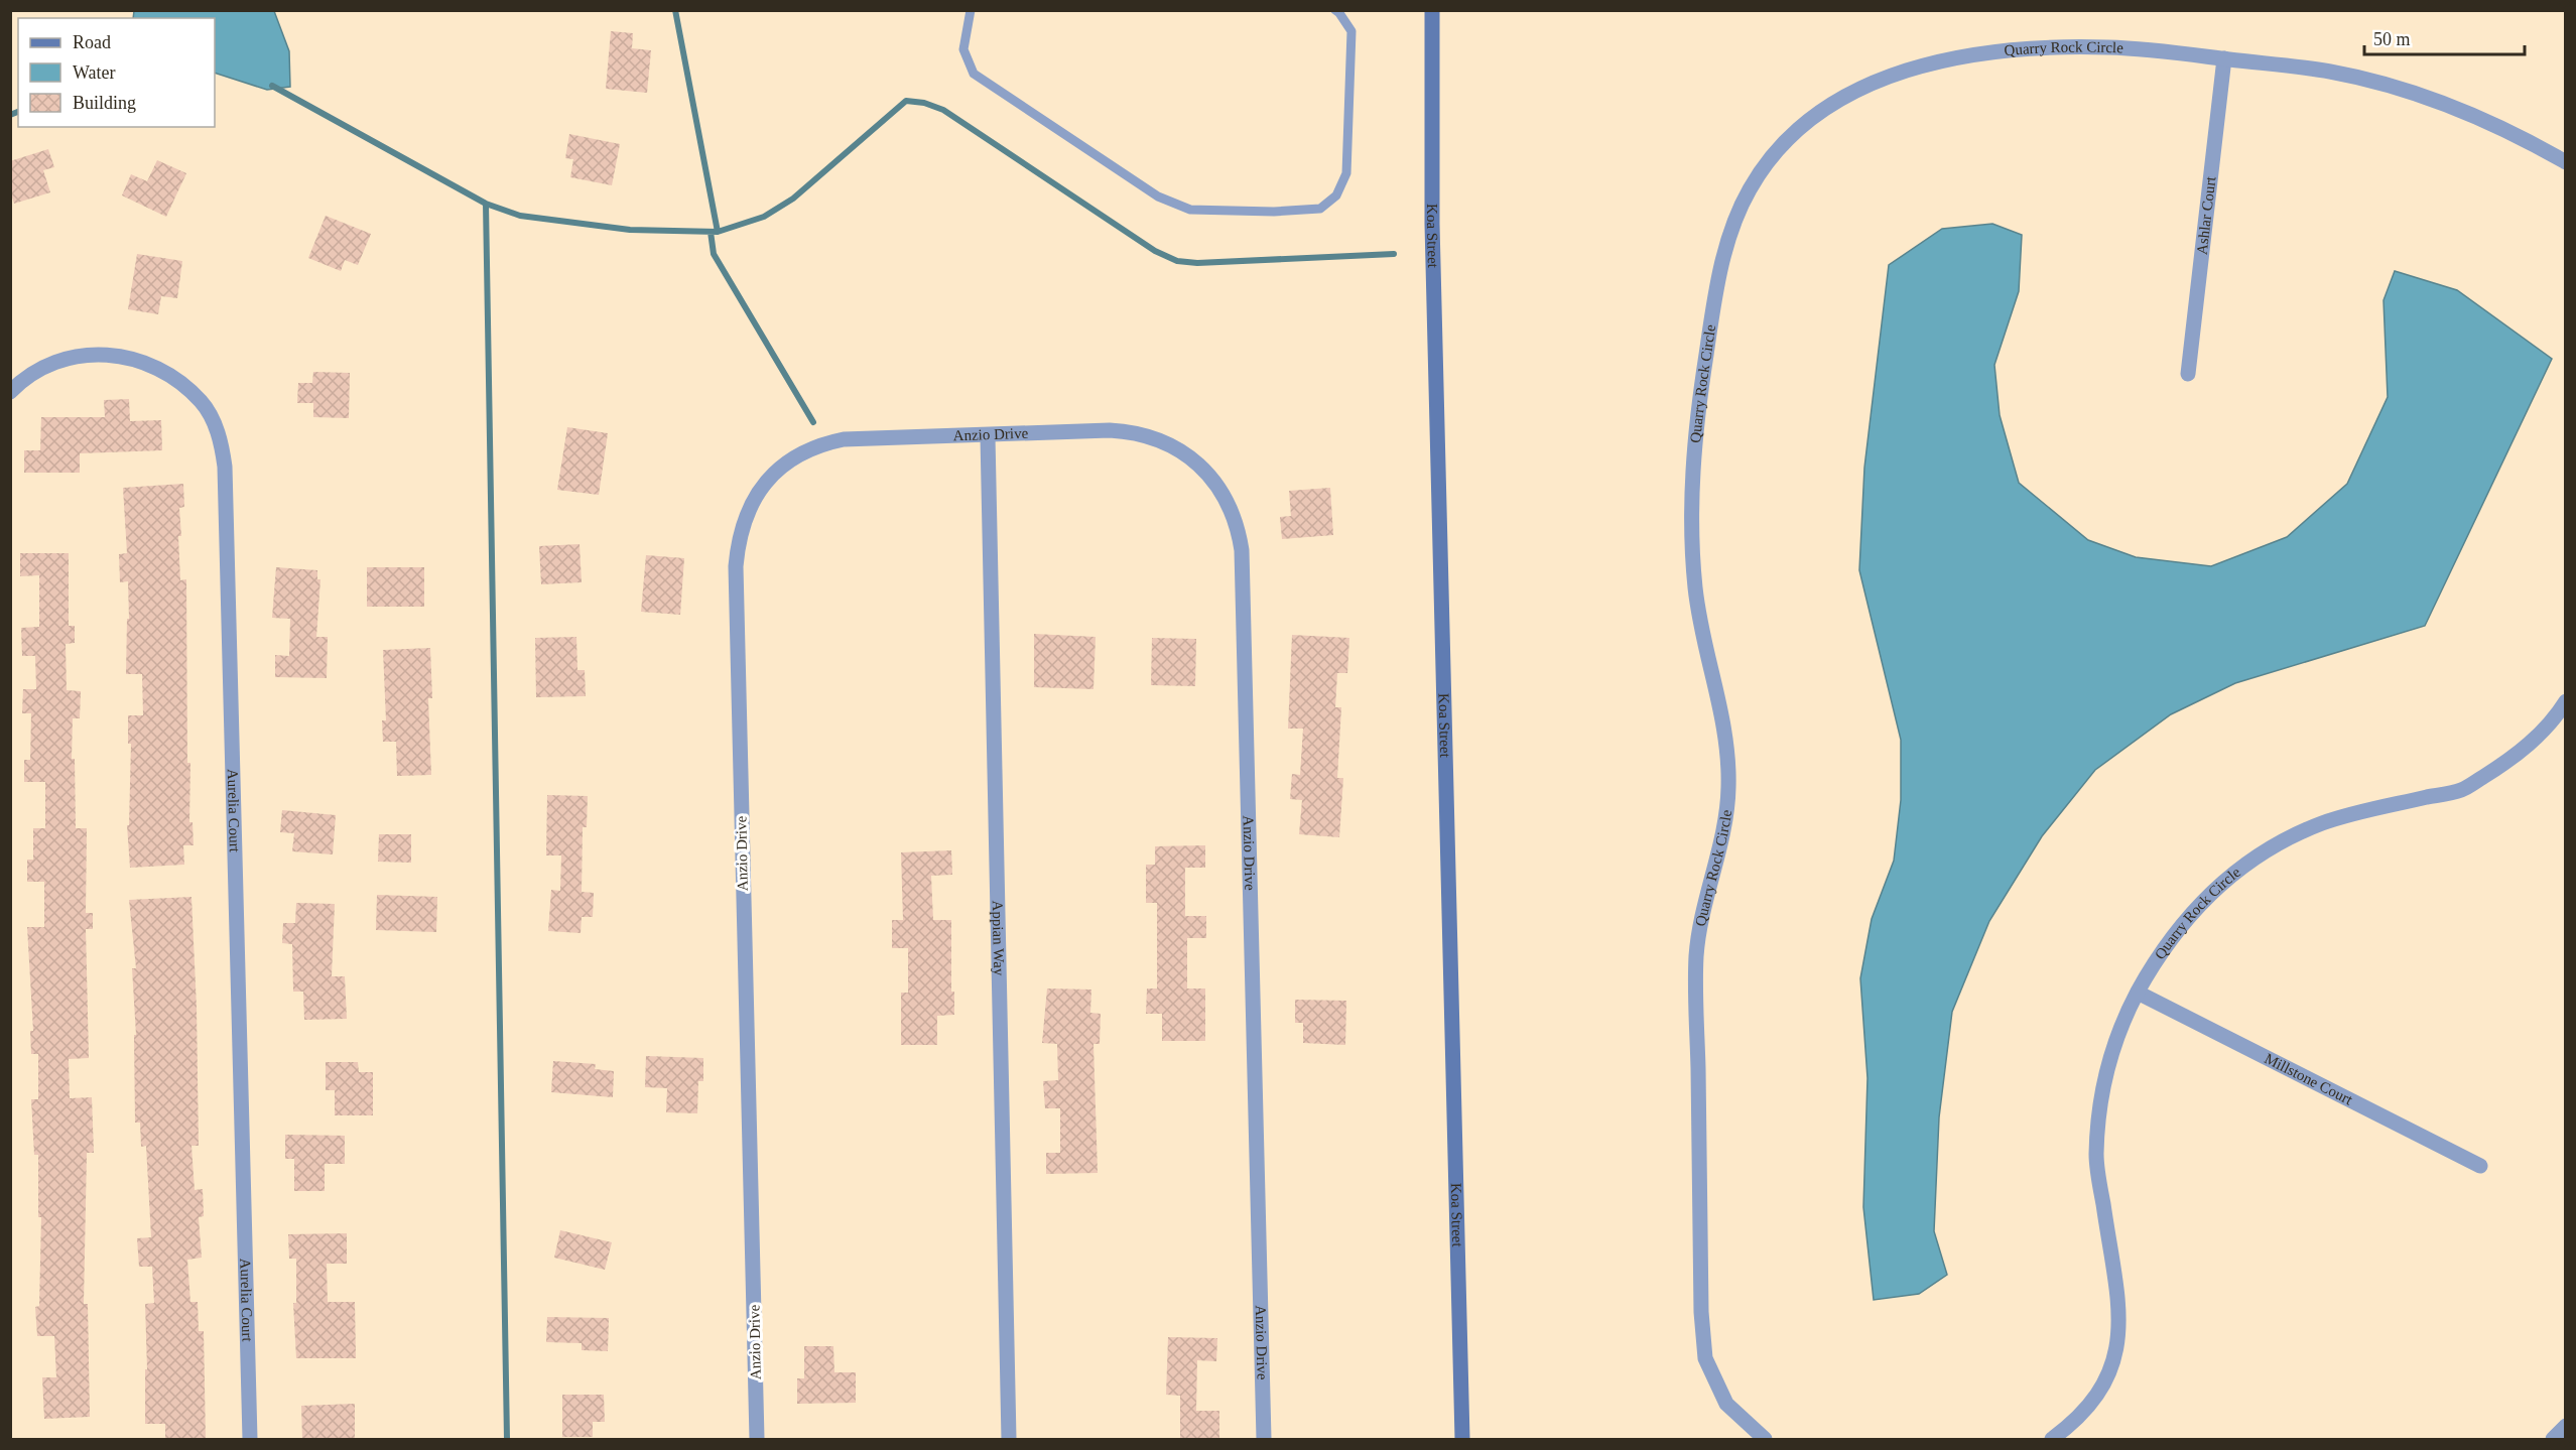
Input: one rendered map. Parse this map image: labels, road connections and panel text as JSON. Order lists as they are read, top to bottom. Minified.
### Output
{"streets":{"main road":["Koa Street"],"street":["Quarry Rock Circle","Ashlar Court","Anzio Drive","Aurelia Court","Appian Way","Millstone Court"]},"crossings":[["Quarry Rock Circle","Ashlar Court"],["Quarry Rock Circle","Millstone Court"],["Anzio Drive","Appian Way"]],"legend":["Road","Water","Building"],"scale_bar":"50 m"}
